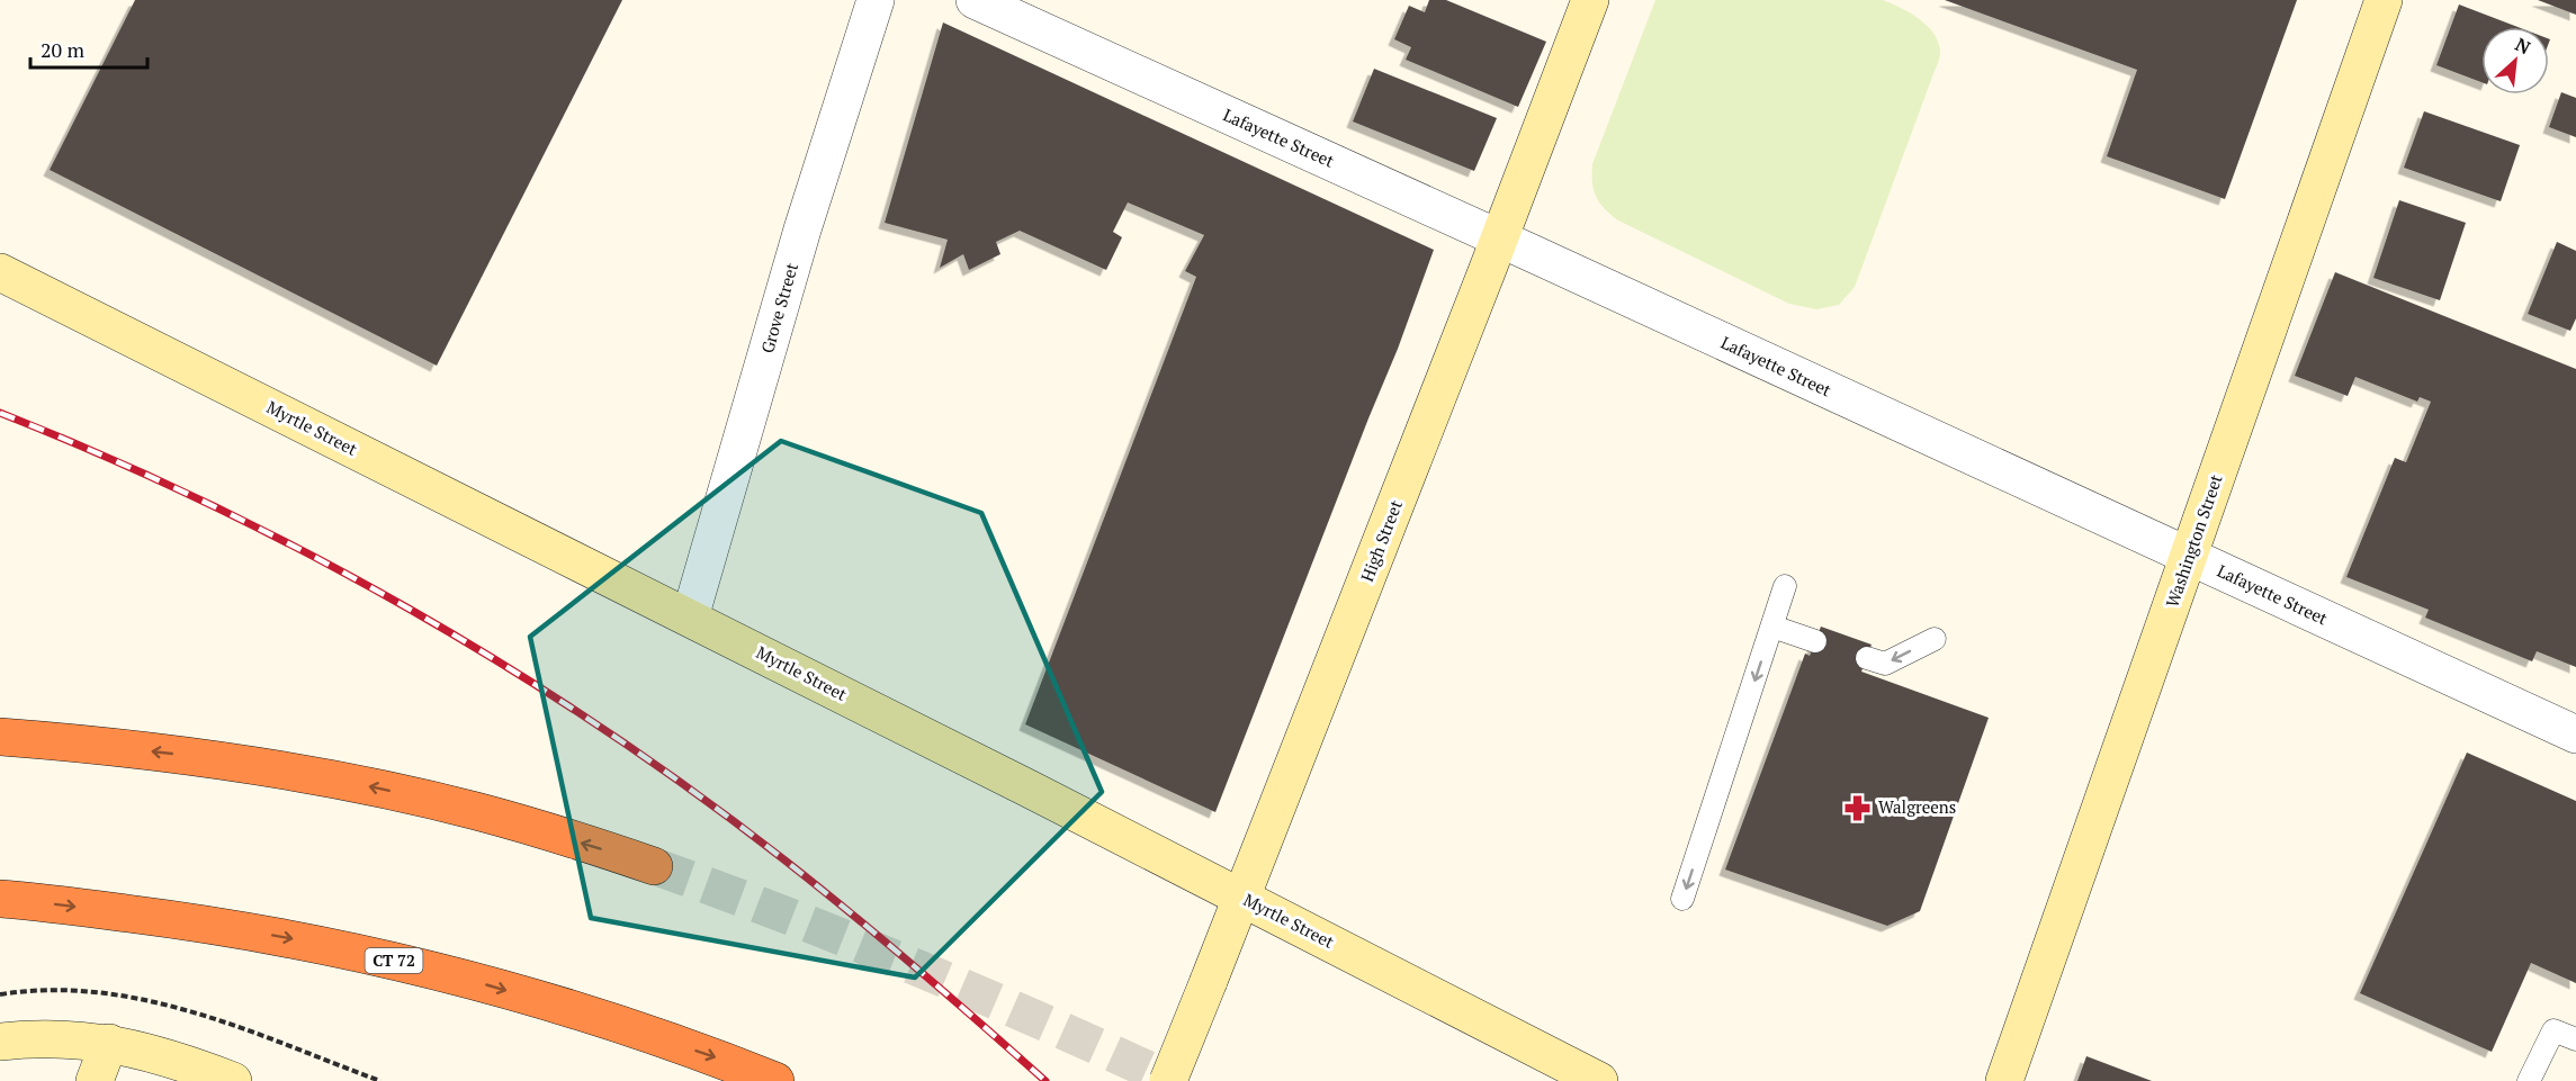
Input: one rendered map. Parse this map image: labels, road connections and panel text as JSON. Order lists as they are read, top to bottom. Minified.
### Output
{"streets":{"highway":["CT 72"],"street":["Lafayette Street","Grove Street","Myrtle Street","High Street","Washington Street"]},"crossings":[["Lafayette Street","High Street"],["Lafayette Street","Washington Street"],["Grove Street","Myrtle Street"],["Myrtle Street","High Street"]],"places":{"pharmacy":["Walgreens"]},"scale_bar":"20 m","north":"top right"}
